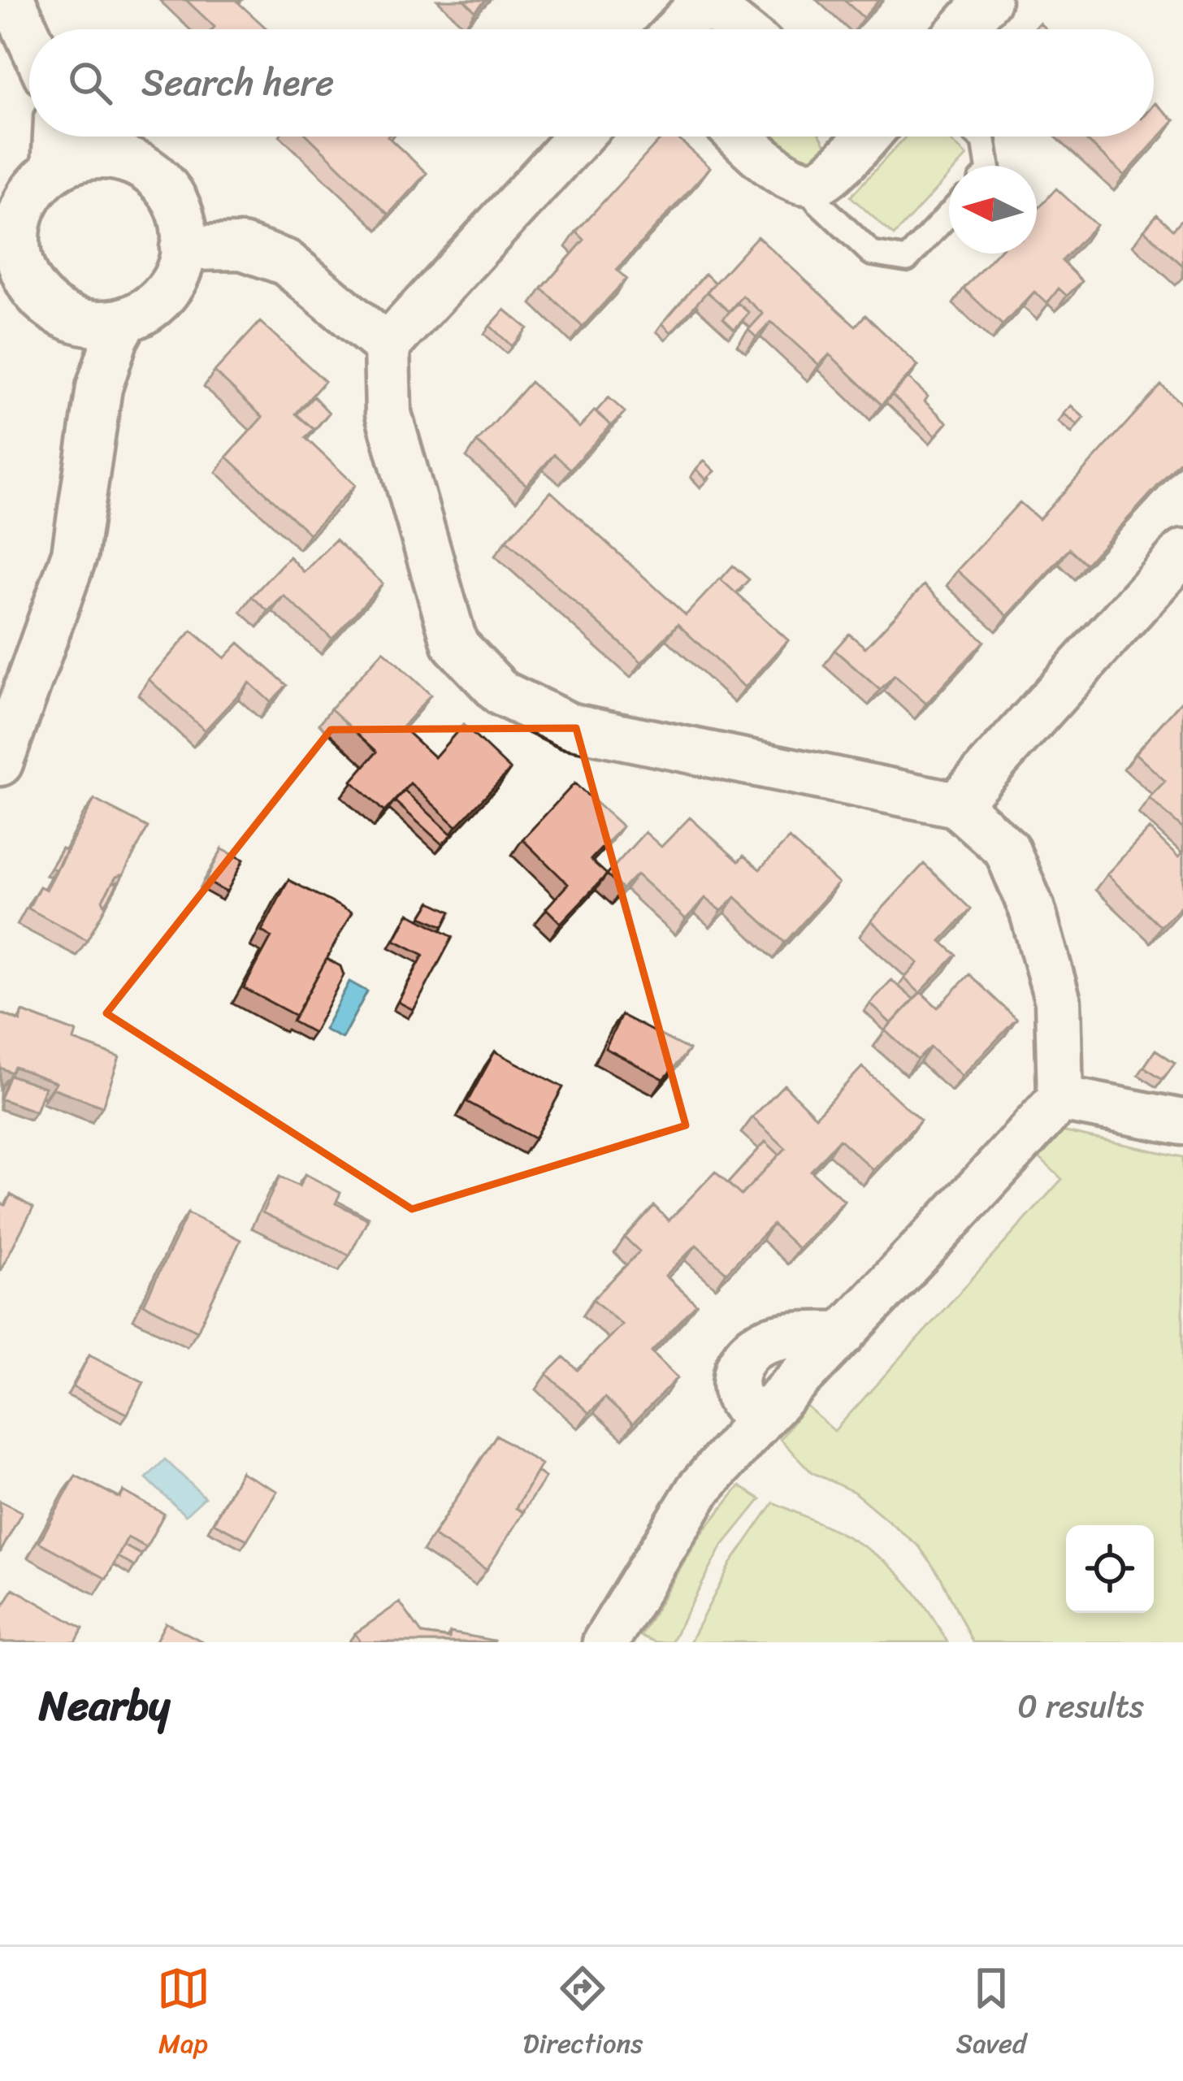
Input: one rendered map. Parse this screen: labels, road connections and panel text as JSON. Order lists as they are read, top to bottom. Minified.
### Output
{"north":"left","page":{"search":"Search here","heading":["Nearby","0 results"],"nav":["Map","Directions","Saved"]}}
